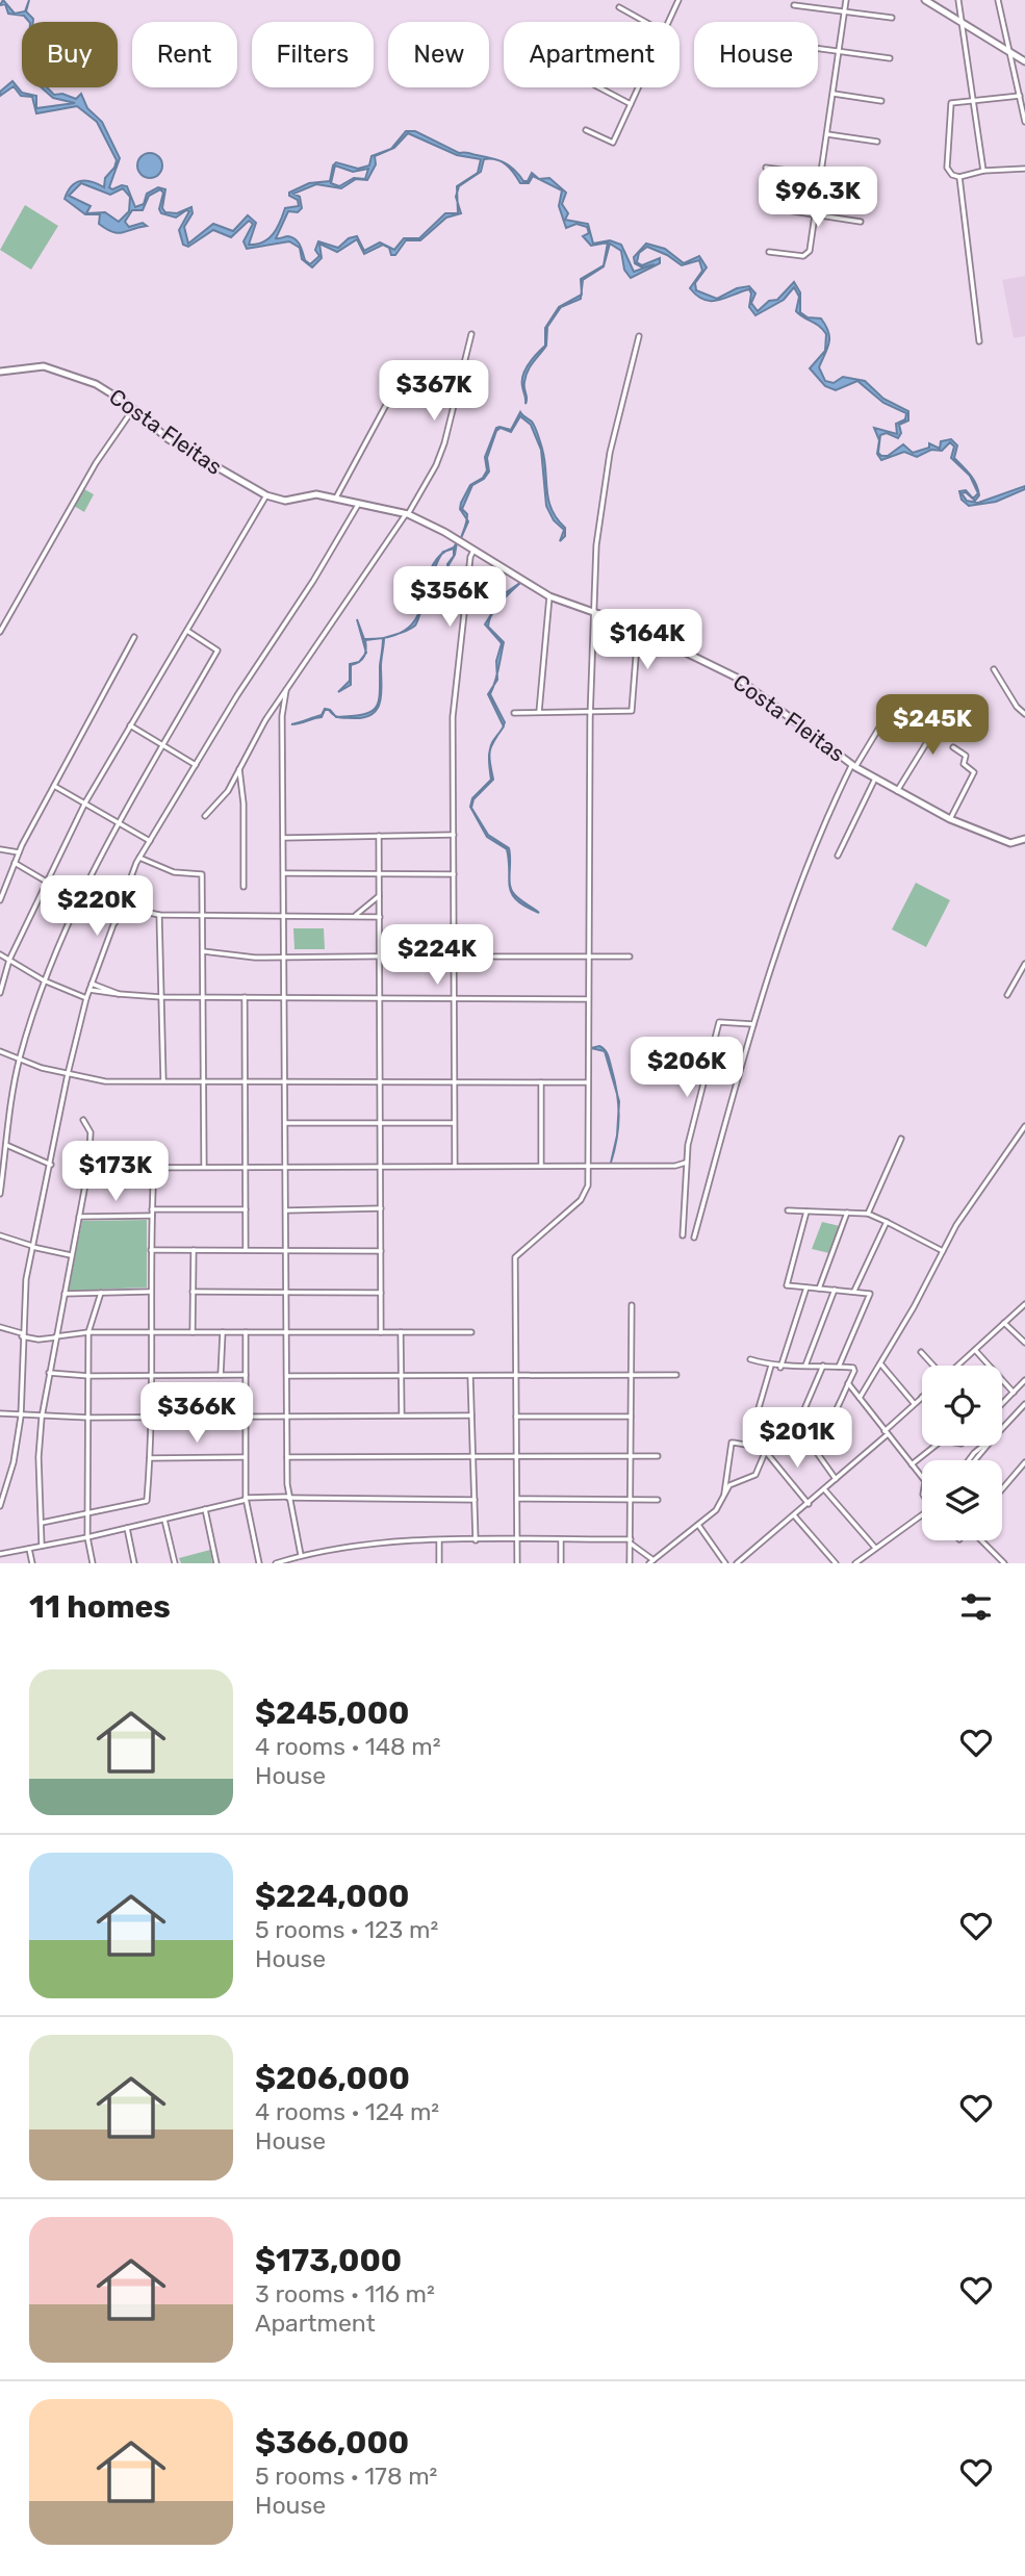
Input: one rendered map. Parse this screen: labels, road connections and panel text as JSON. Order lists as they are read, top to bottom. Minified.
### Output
{"streets":{"main road":["Costa Fleitas"]},"page":{"chip":["Buy","Rent","Filters","New","Apartment","House"],"price":["$96.3K","$367K","$356K","$164K","$245K","$220K","$224K","$206K","$173K","$366K","$201K"],"heading":"11 homes","list":[{"name":"$245,000","note":"4 rooms · 148 m² · House"},{"name":"$224,000","note":"5 rooms · 123 m² · House"},{"name":"$206,000","note":"4 rooms · 124 m² · House"},{"name":"$173,000","note":"3 rooms · 116 m² · Apartment"},{"name":"$366,000","note":"5 rooms · 178 m² · House"}]}}
